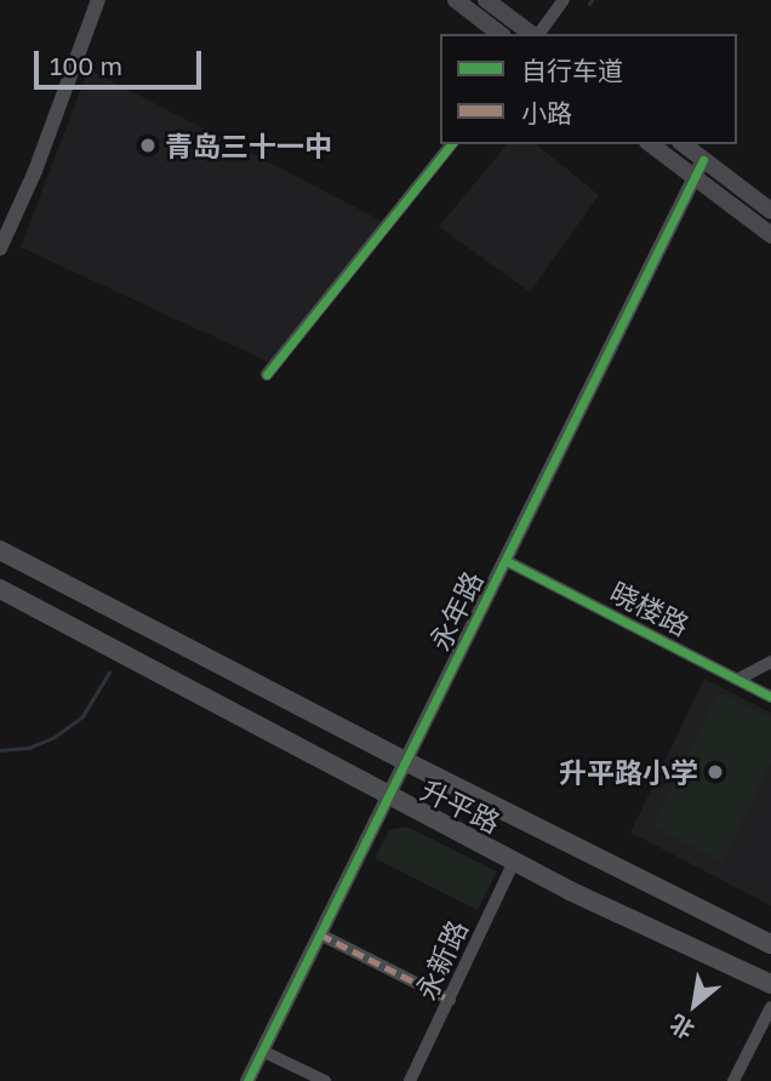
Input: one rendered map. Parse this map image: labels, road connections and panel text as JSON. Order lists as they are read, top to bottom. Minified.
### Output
{"streets":{"main road":["升平路"],"street":["晓楼路","永年路","永新路"]},"crossings":[["晓楼路","永年路"],["永年路","升平路"],["升平路","永新路"]],"places":["青岛三十一中","升平路小学"],"legend":["自行车道","小路"],"scale_bar":"100 m","north":"bottom left"}
